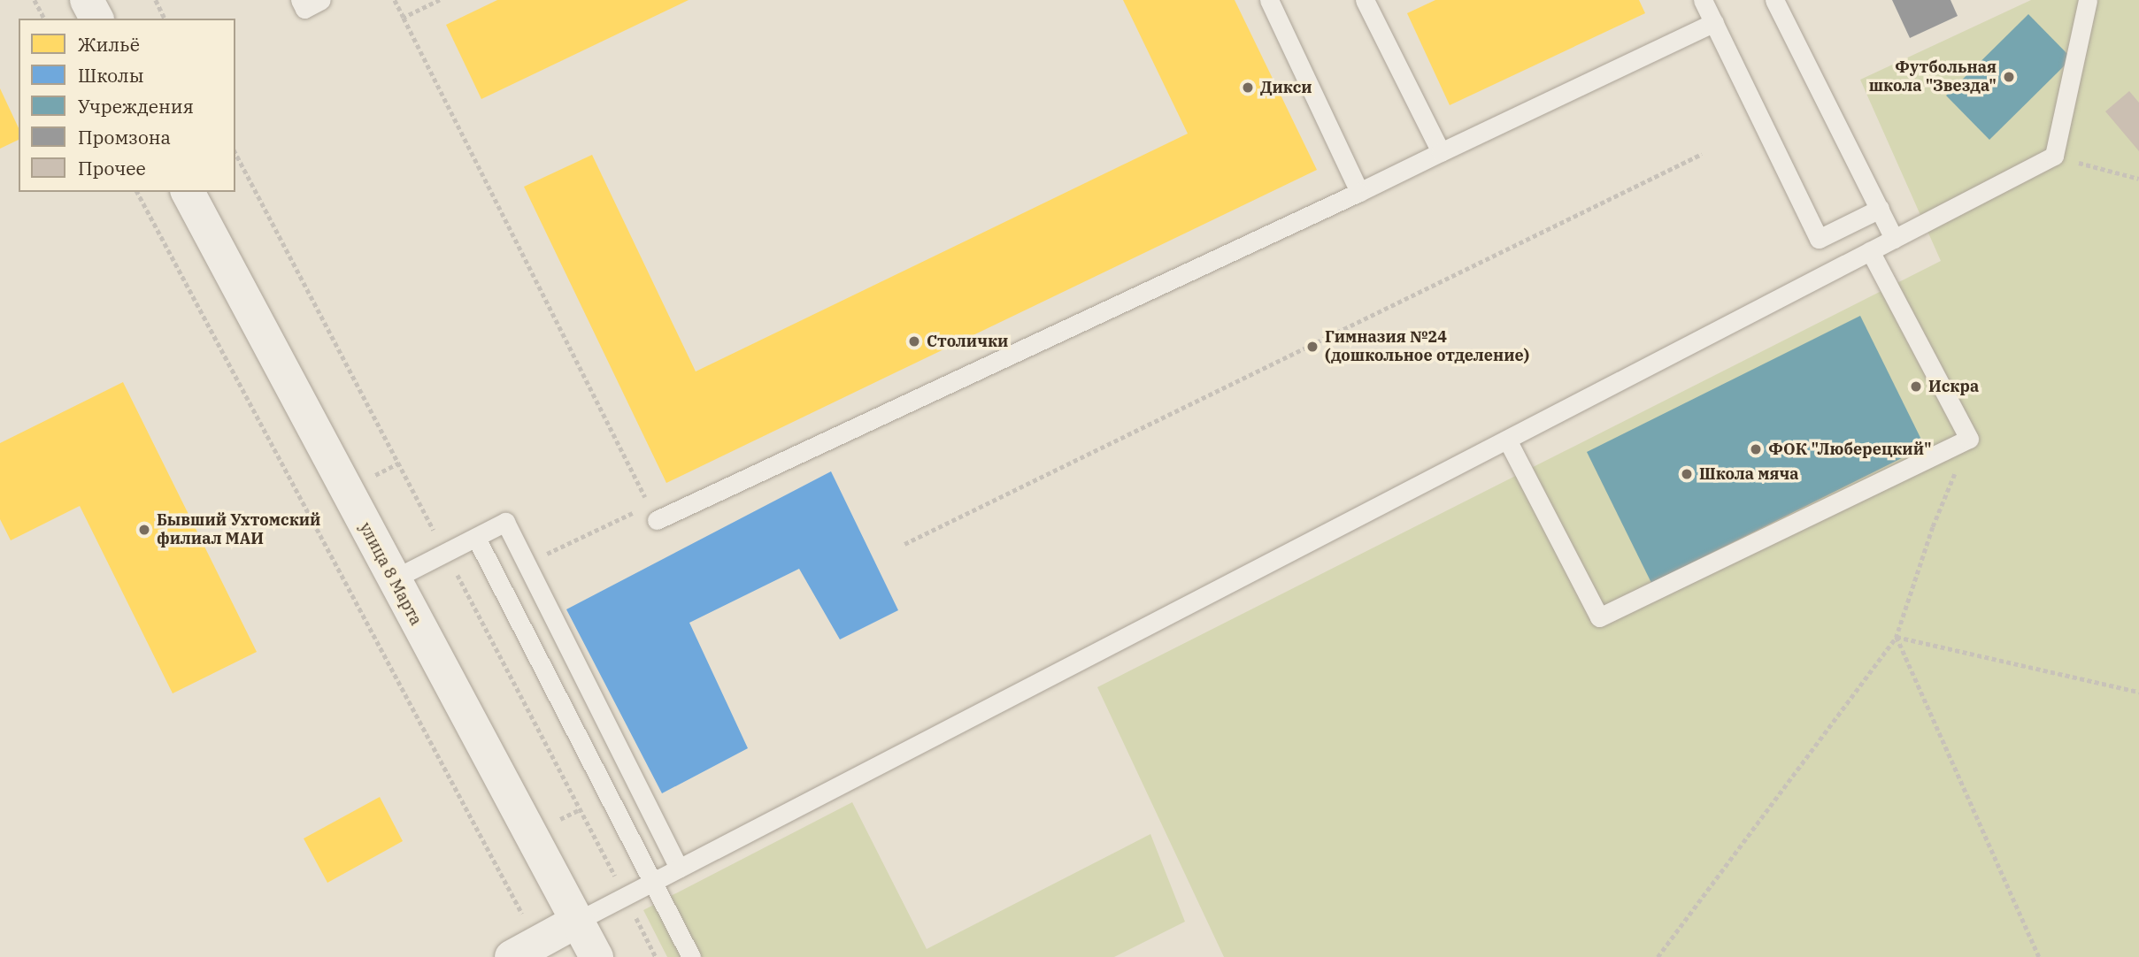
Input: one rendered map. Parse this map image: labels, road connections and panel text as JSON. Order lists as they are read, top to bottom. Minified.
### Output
{"streets":{"street":["улица 8 Марта"]},"places":["Футбольная школа \"Звезда\"","Дикси","Столички","Гимназия №24 (дошкольное отделение)","Искра","ФОК \"Люберецкий\"","Школа мяча","Бывший Ухтомский филиал МАИ"],"legend":["Жильё","Школы","Учреждения","Промзона","Прочее"]}
